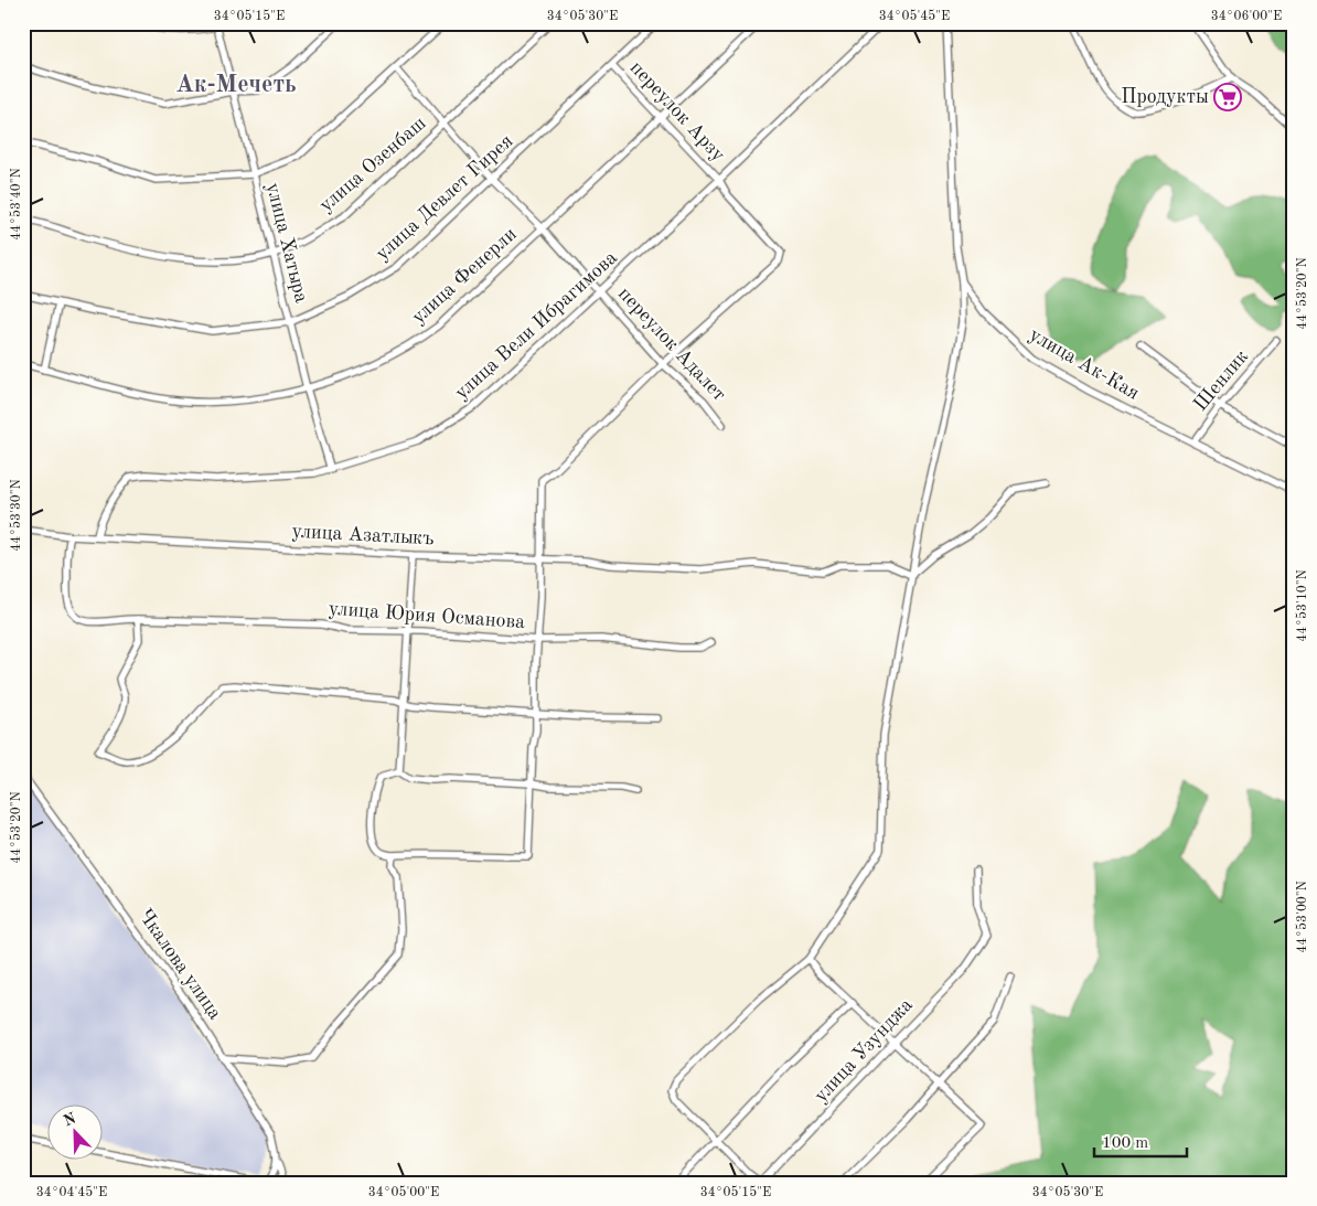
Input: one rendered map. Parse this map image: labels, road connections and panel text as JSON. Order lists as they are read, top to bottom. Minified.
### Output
{"streets":{"street":["переулок Арзу","улица Озенбаш","улица Девлет Гирея","улица Хатыра","улица Фенерли","улица Вели Ибрагимова","переулок Адалет","улица Ак-Кая","Шенлик","улица Азатлыкъ","улица Юрия Османова","Чкалова улица","улица Узунджа"]},"crossings":[["переулок Арзу","улица Девлет Гирея"],["переулок Арзу","улица Фенерли"],["переулок Арзу","улица Вели Ибрагимова"],["переулок Арзу","переулок Адалет"],["улица Озенбаш","улица Хатыра"],["улица Озенбаш","переулок Адалет"],["улица Девлет Гирея","улица Хатыра"],["улица Девлет Гирея","переулок Адалет"],["улица Хатыра","улица Фенерли"],["улица Хатыра","улица Вели Ибрагимова"],["улица Фенерли","переулок Адалет"],["улица Вели Ибрагимова","переулок Адалет"],["улица Вели Ибрагимова","улица Азатлыкъ"],["улица Ак-Кая","Шенлик"],["улица Азатлыкъ","улица Юрия Османова"]],"districts":["Ак-Мечеть"],"places":{"supermarket":["Продукты"]},"scale_bar":"100 m","north":"top left","coordinates":["34°05'15\"E","34°05'30\"E","34°05'45\"E","34°06'00\"E","44°53'40\"N","44°53'20\"N","44°53'30\"N","44°53'10\"N","44°53'00\"N","34°04'45\"E","34°05'00\"E"]}
